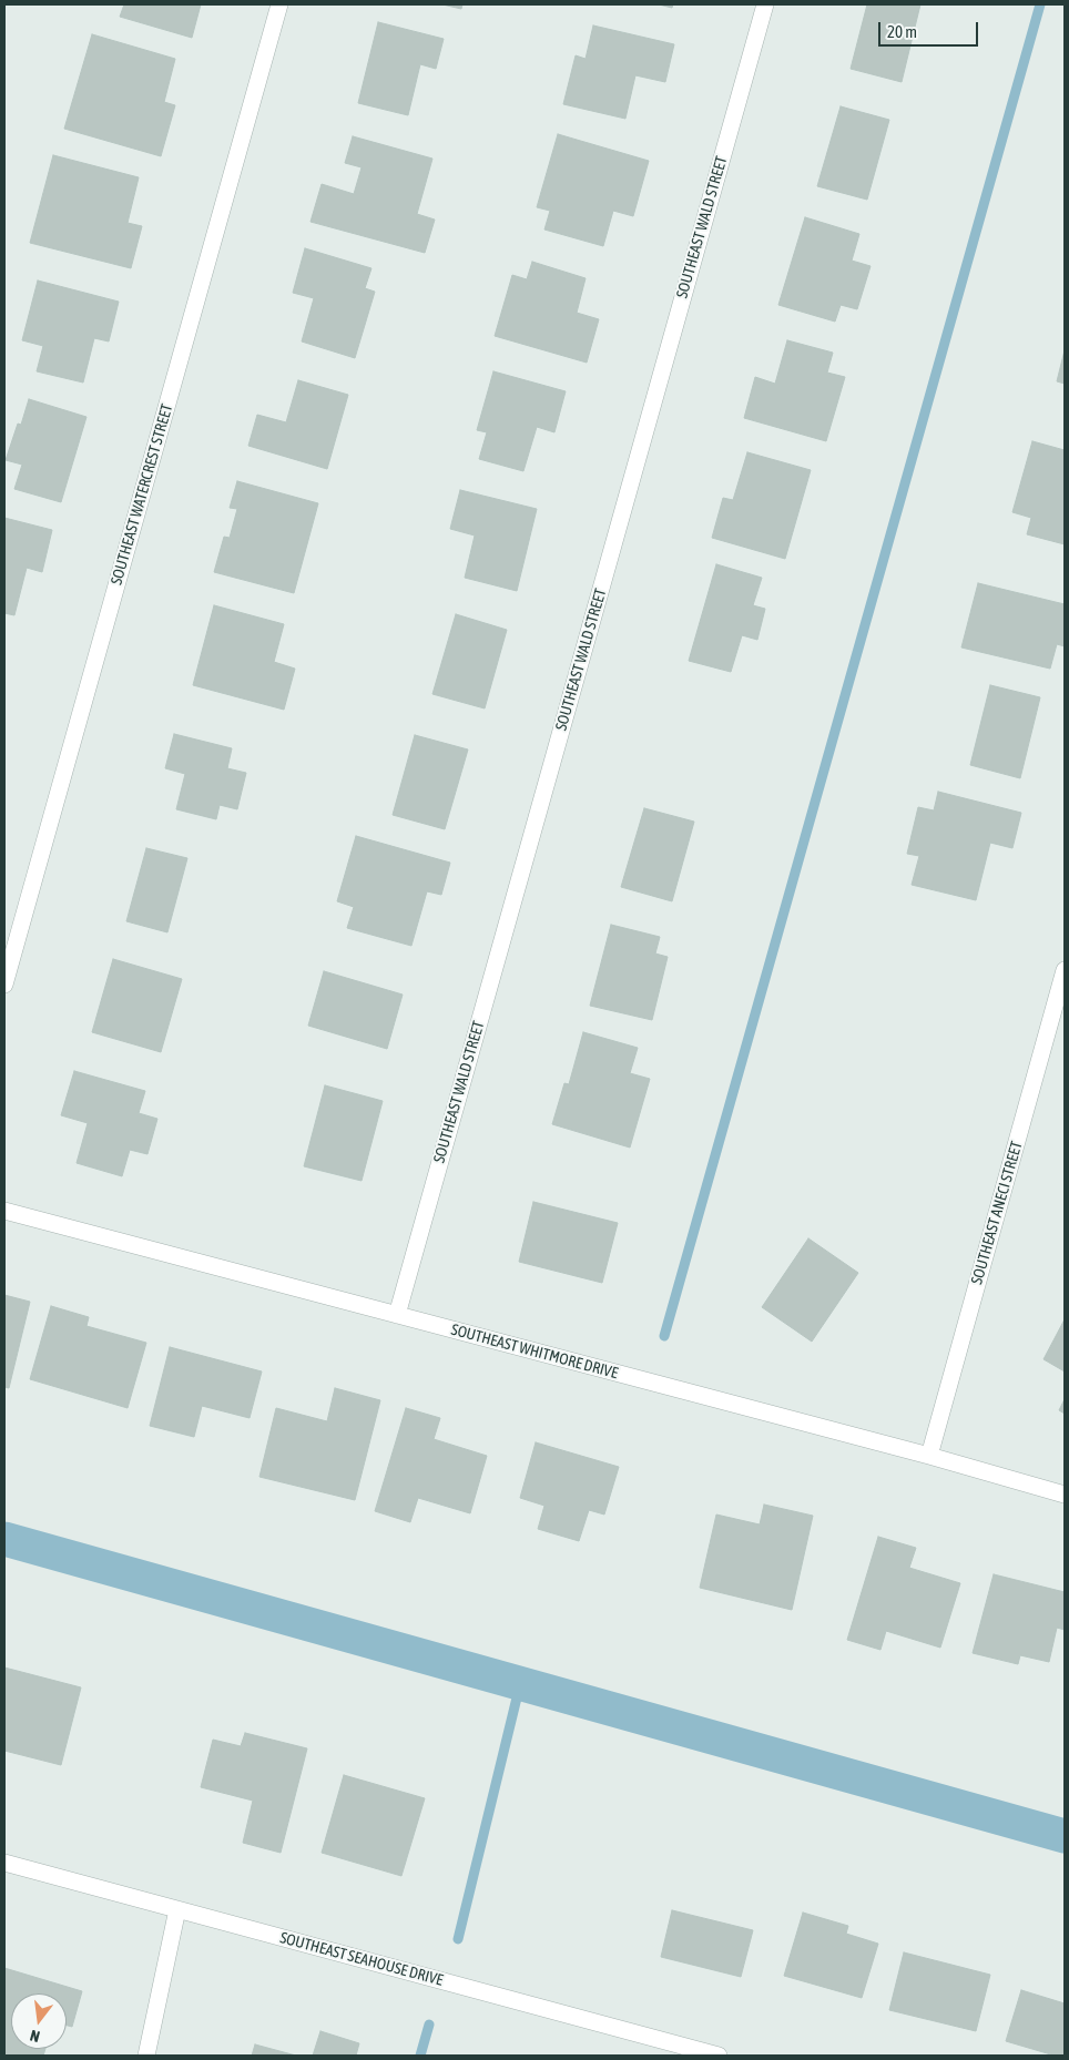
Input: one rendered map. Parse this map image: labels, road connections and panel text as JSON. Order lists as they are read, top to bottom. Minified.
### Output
{"streets":{"street":["SOUTHEAST WALD STREET","SOUTHEAST WATERCREST STREET","SOUTHEAST ANECI STREET","SOUTHEAST WHITMORE DRIVE","SOUTHEAST SEAHOUSE DRIVE"]},"crossings":[["SOUTHEAST WALD STREET","SOUTHEAST WHITMORE DRIVE"],["SOUTHEAST ANECI STREET","SOUTHEAST WHITMORE DRIVE"]],"scale_bar":"20 m","north":"bottom"}
